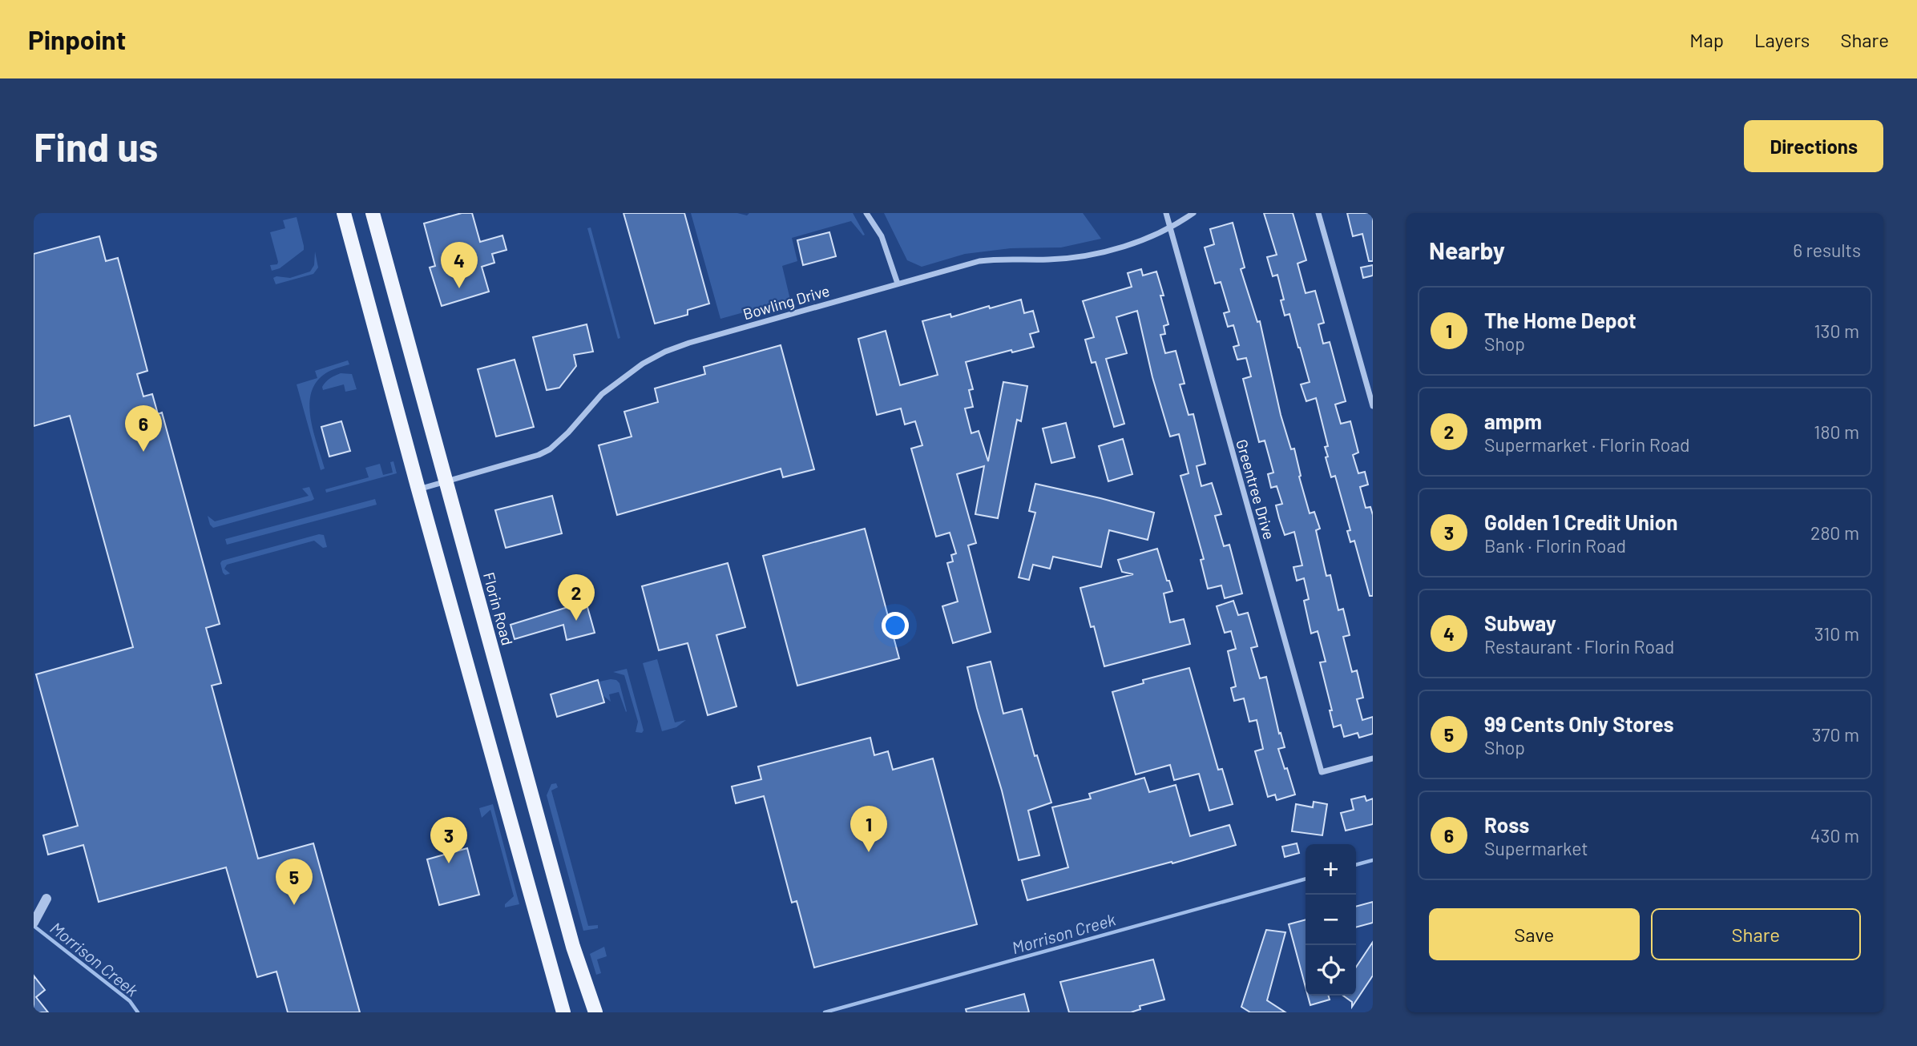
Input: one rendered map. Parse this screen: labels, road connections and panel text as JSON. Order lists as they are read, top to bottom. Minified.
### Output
{"streets":{"main road":["Florin Road"],"street":["Bowling Drive","Greentree Drive"]},"crossings":[["Bowling Drive","Greentree Drive"],["Bowling Drive","Florin Road"]],"water":["Morrison Creek"],"page":{"header":"Pinpoint","nav":["Map","Layers","Share"],"buttons":["Directions",["Save","Share"]],"title":"Find us","heading":["Nearby","6 results"],"pins":["4","6","2","1","3","5"],"list":[{"mark":"1","name":"The Home Depot","note":"Shop","value":"130 m"},{"mark":"2","name":"ampm","note":"Supermarket · Florin Road","value":"180 m"},{"mark":"3","name":"Golden 1 Credit Union","note":"Bank · Florin Road","value":"280 m"},{"mark":"4","name":"Subway","note":"Restaurant · Florin Road","value":"310 m"},{"mark":"5","name":"99 Cents Only Stores","note":"Shop","value":"370 m"},{"mark":"6","name":"Ross","note":"Supermarket","value":"430 m"}],"map_buttons":["+","−"]}}
